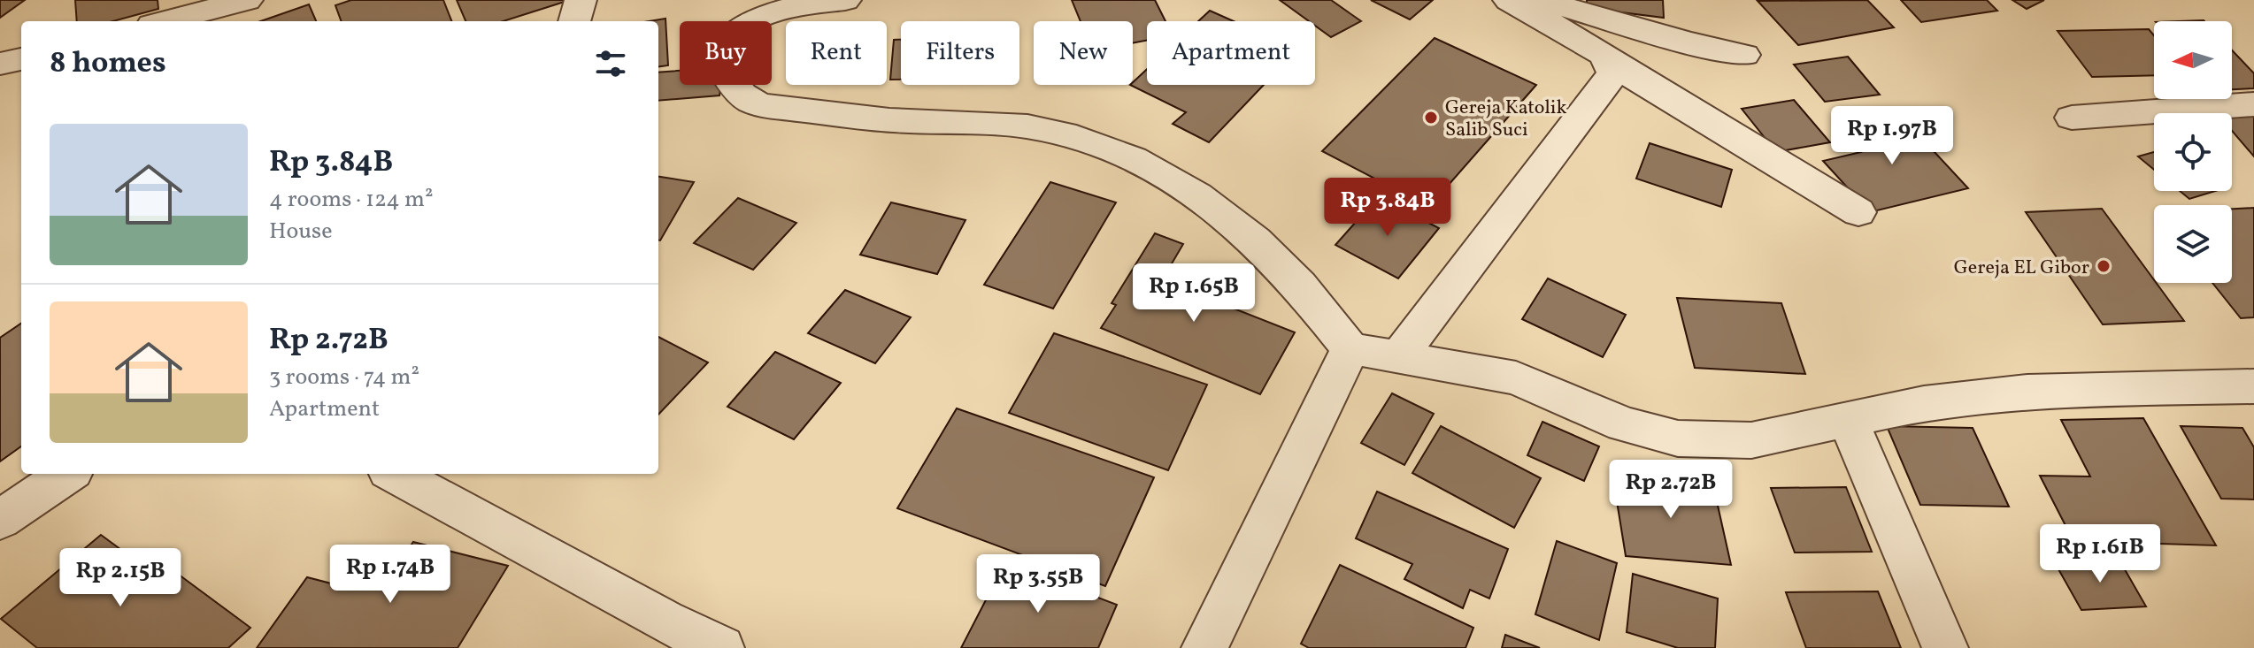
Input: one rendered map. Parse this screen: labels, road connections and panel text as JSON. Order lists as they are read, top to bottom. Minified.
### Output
{"places":["Gereja Katolik Salib Suci","Gereja EL Gibor"],"north":"left","page":{"chip":["Buy","Rent","Filters","New","Apartment"],"heading":"8 homes","price":["Rp 1.97B","Rp 3.84B","Rp 1.65B","Rp 2.72B","Rp 1.61B","Rp 1.74B","Rp 2.15B","Rp 3.55B"],"list":[{"name":"Rp 3.84B","note":"4 rooms · 124 m² · House"},{"name":"Rp 2.72B","note":"3 rooms · 74 m² · Apartment"}]}}
